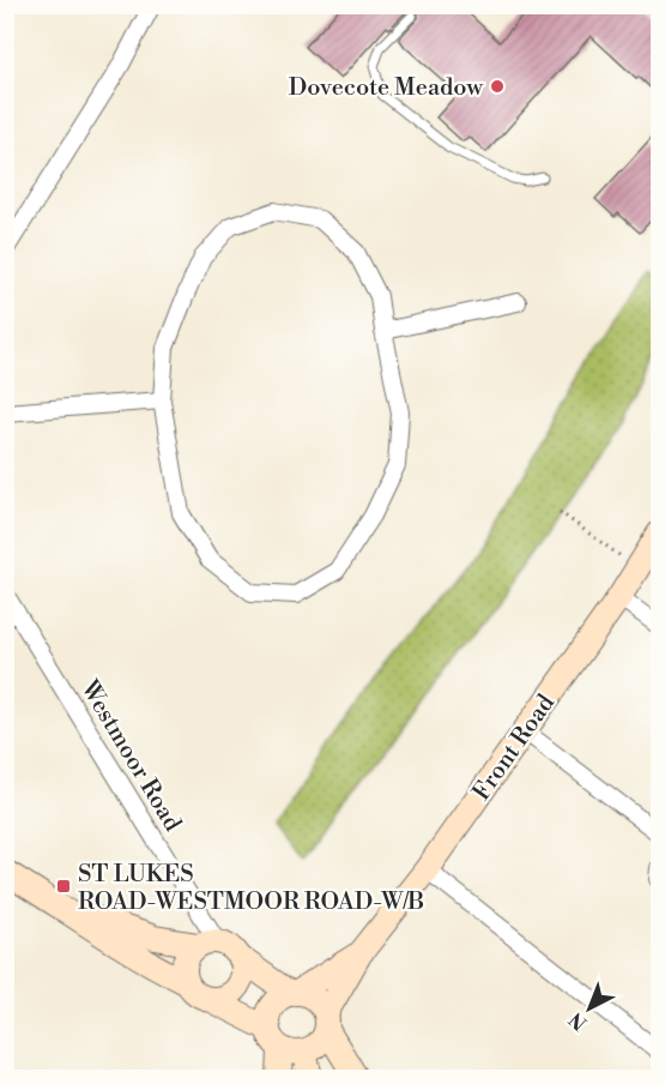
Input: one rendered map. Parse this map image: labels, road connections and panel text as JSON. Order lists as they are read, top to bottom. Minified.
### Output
{"streets":{"main road":["Front Road"],"street":["Westmoor Road"]},"places":{"other":["Dovecote Meadow"],"transit":["ST LUKES ROAD-WESTMOOR ROAD-W/B"]},"north":"bottom left"}
